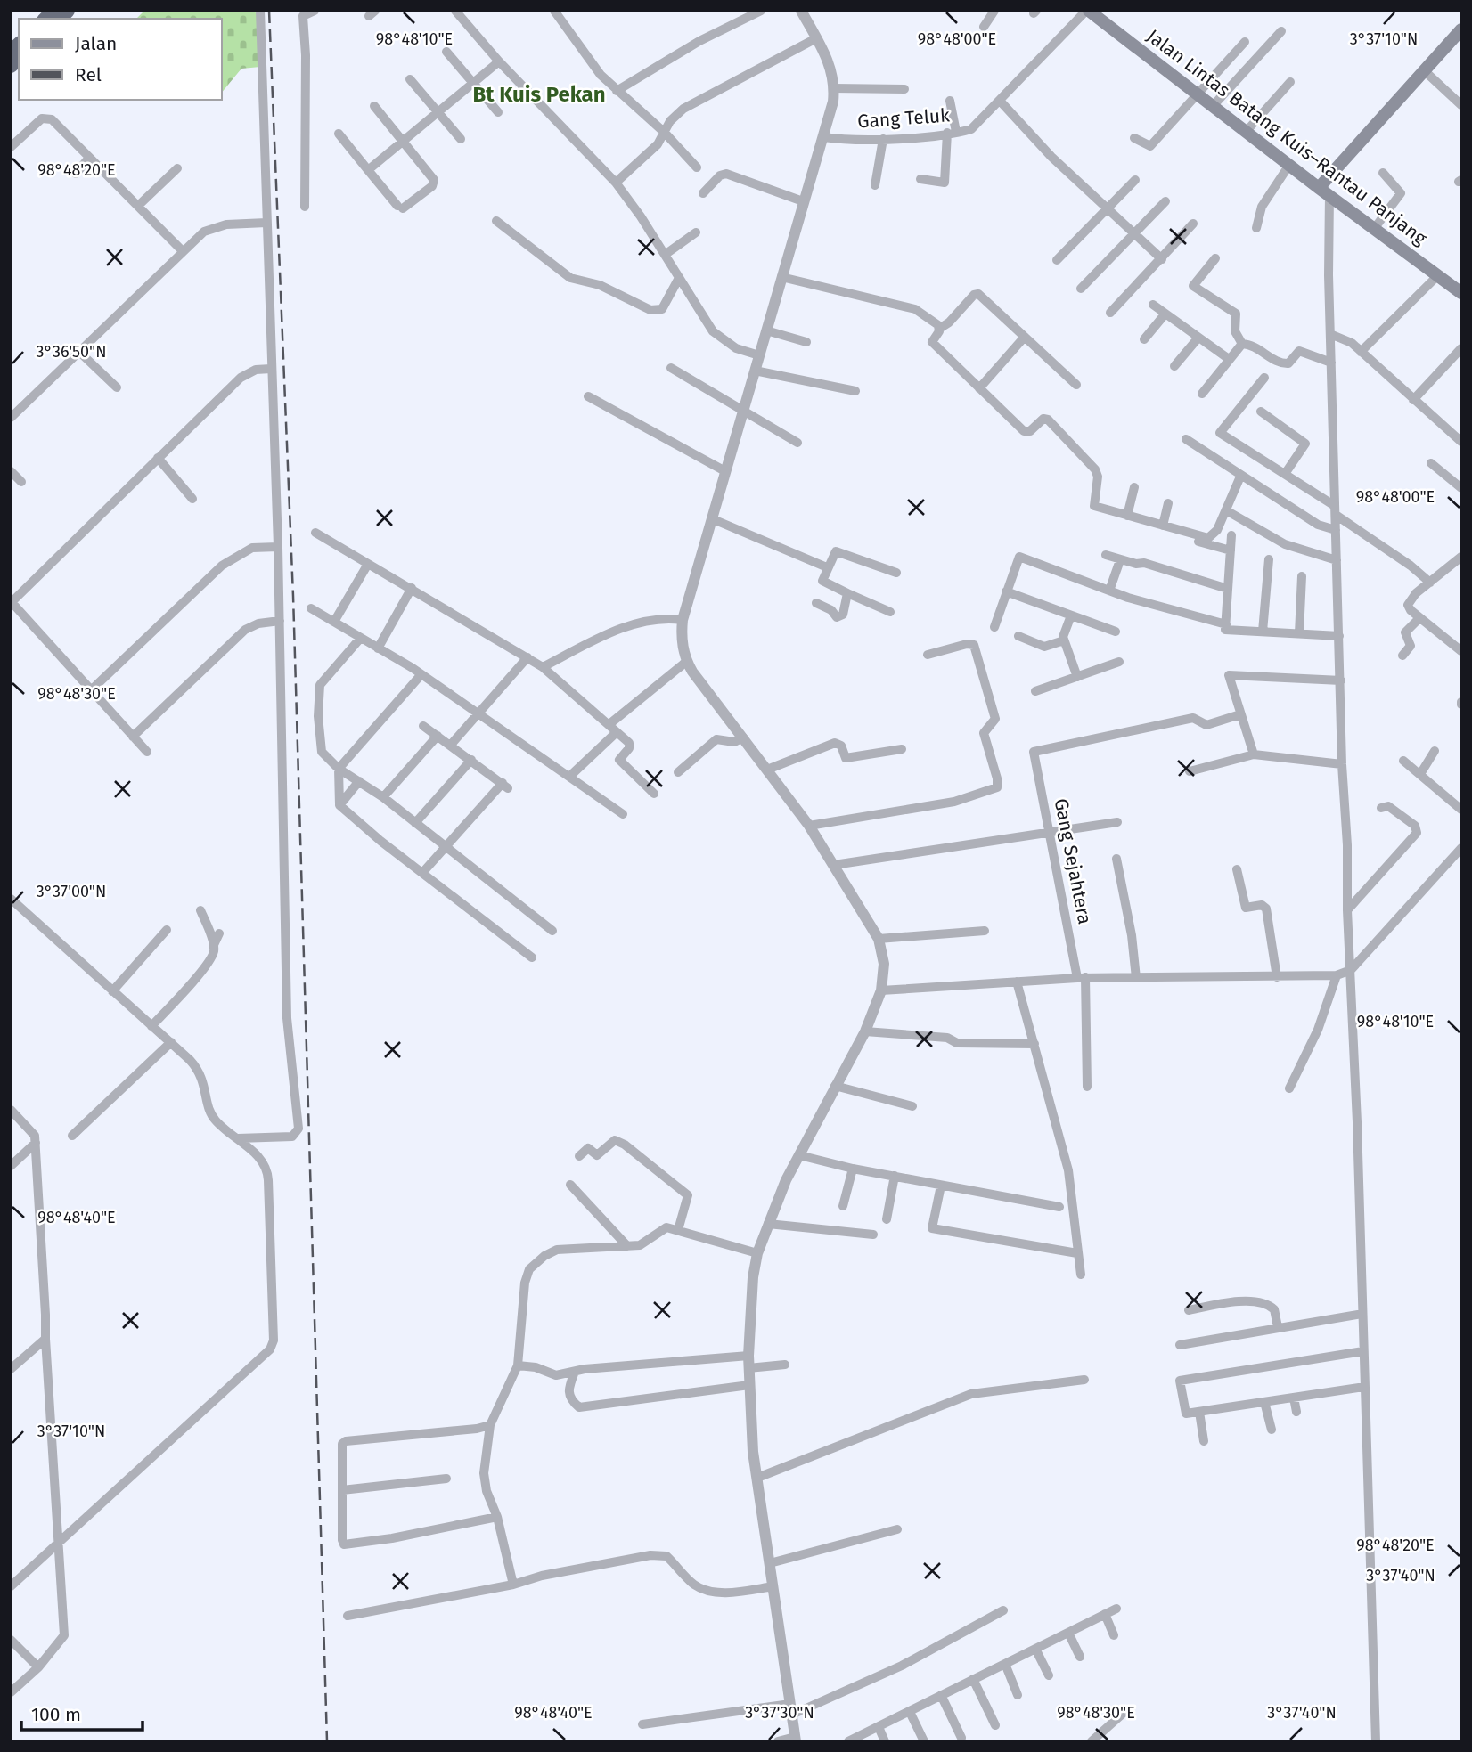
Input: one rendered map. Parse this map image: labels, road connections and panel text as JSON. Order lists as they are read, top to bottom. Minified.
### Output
{"streets":{"main road":["Jalan Lintas Batang Kuis–Rantau Panjang"],"street":["Gang Teluk","Gang Sejahtera"]},"crossings":[["Gang Teluk","Jalan Lintas Batang Kuis–Rantau Panjang"]],"districts":["Bt Kuis Pekan"],"legend":["Jalan","Rel"],"scale_bar":"100 m","coordinates":["98°48'10\"E","98°48'00\"E","3°37'10\"N","98°48'20\"E","3°36'50\"N","98°48'30\"E","3°37'00\"N","98°48'40\"E","3°37'40\"N","3°37'30\"N"]}
